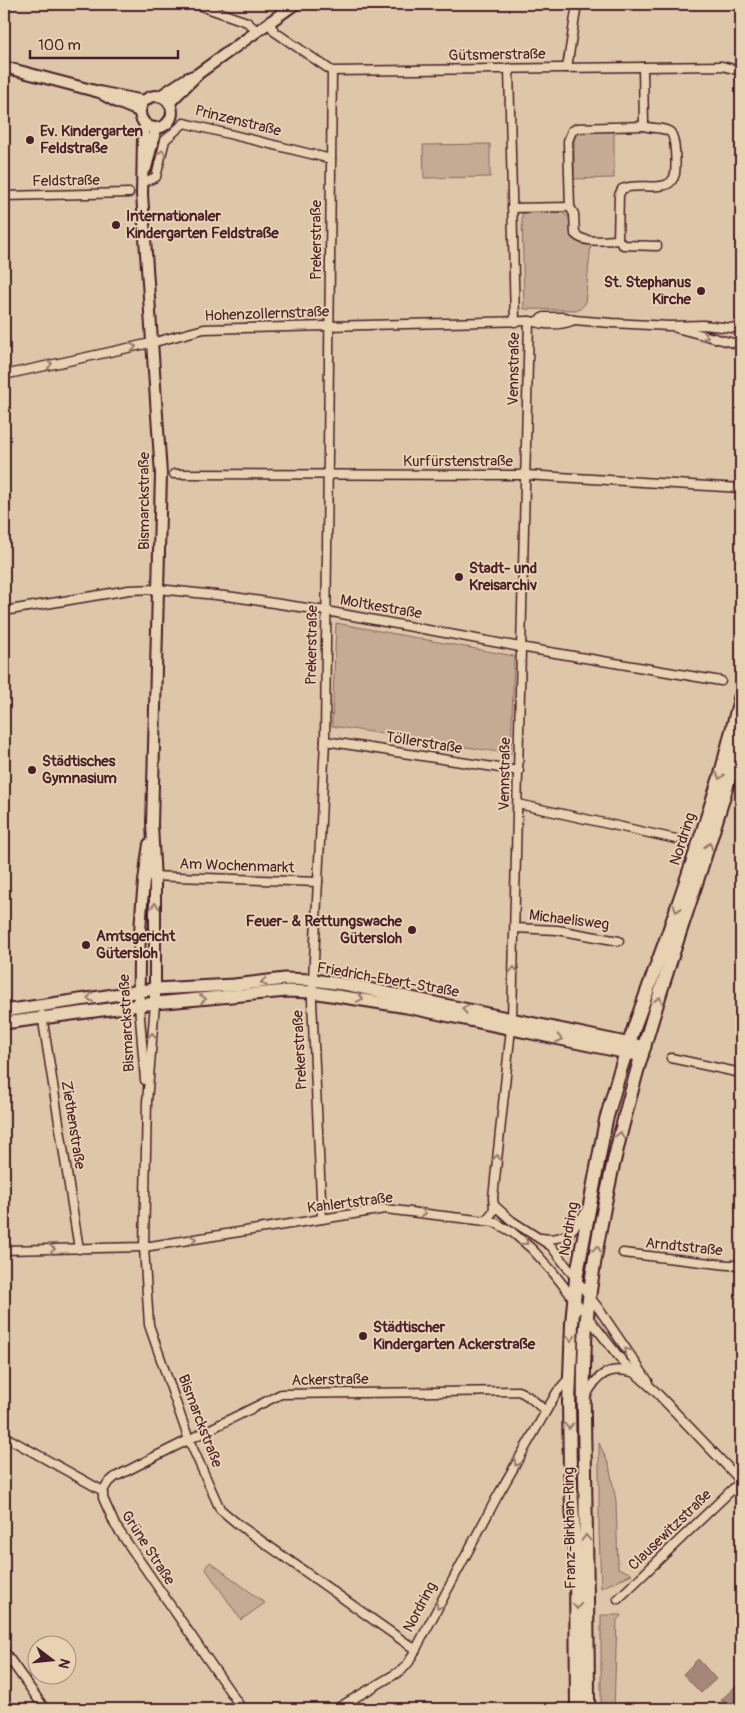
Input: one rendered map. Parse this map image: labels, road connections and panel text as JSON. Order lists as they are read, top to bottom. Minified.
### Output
{"streets":{"main road":["Nordring","Friedrich-Ebert-Straße","Franz-Birkhan-Ring"],"street":["Gütsmerstraße","Prinzenstraße","Feldstraße","Prekerstraße","Hohenzollernstraße","Vennstraße","Kurfürstenstraße","Bismarckstraße","Moltkestraße","Töllerstraße","Am Wochenmarkt","Michaelisweg","Ziethenstraße","Kahlertstraße","Arndtstraße","Ackerstraße","Clausewitzstraße","Grüne Straße"]},"crossings":[["Gütsmerstraße","Prekerstraße"],["Gütsmerstraße","Vennstraße"],["Prinzenstraße","Prekerstraße"],["Prinzenstraße","Bismarckstraße"],["Prekerstraße","Hohenzollernstraße"],["Prekerstraße","Kurfürstenstraße"],["Prekerstraße","Moltkestraße"],["Prekerstraße","Töllerstraße"],["Prekerstraße","Am Wochenmarkt"],["Prekerstraße","Friedrich-Ebert-Straße"],["Prekerstraße","Kahlertstraße"],["Hohenzollernstraße","Vennstraße"],["Hohenzollernstraße","Bismarckstraße"],["Vennstraße","Kurfürstenstraße"],["Vennstraße","Moltkestraße"],["Vennstraße","Töllerstraße"],["Vennstraße","Michaelisweg"],["Vennstraße","Friedrich-Ebert-Straße"],["Vennstraße","Kahlertstraße"],["Bismarckstraße","Moltkestraße"],["Bismarckstraße","Nordring"],["Bismarckstraße","Am Wochenmarkt"],["Bismarckstraße","Friedrich-Ebert-Straße"],["Bismarckstraße","Kahlertstraße"],["Bismarckstraße","Ackerstraße"],["Nordring","Friedrich-Ebert-Straße"],["Nordring","Kahlertstraße"],["Nordring","Ackerstraße"],["Nordring","Franz-Birkhan-Ring"],["Friedrich-Ebert-Straße","Ziethenstraße"],["Ziethenstraße","Kahlertstraße"],["Kahlertstraße","Clausewitzstraße"],["Ackerstraße","Grüne Straße"]],"places":["Ev. Kindergarten Feldstraße","Internationaler Kindergarten Feldstraße","St. Stephanus Kirche","Stadt- und Kreisarchiv","Städtisches Gymnasium","Feuer- & Rettungswache Gütersloh","Amtsgericht Gütersloh","Städtischer Kindergarten Ackerstraße"],"scale_bar":"100 m","north":"right"}
